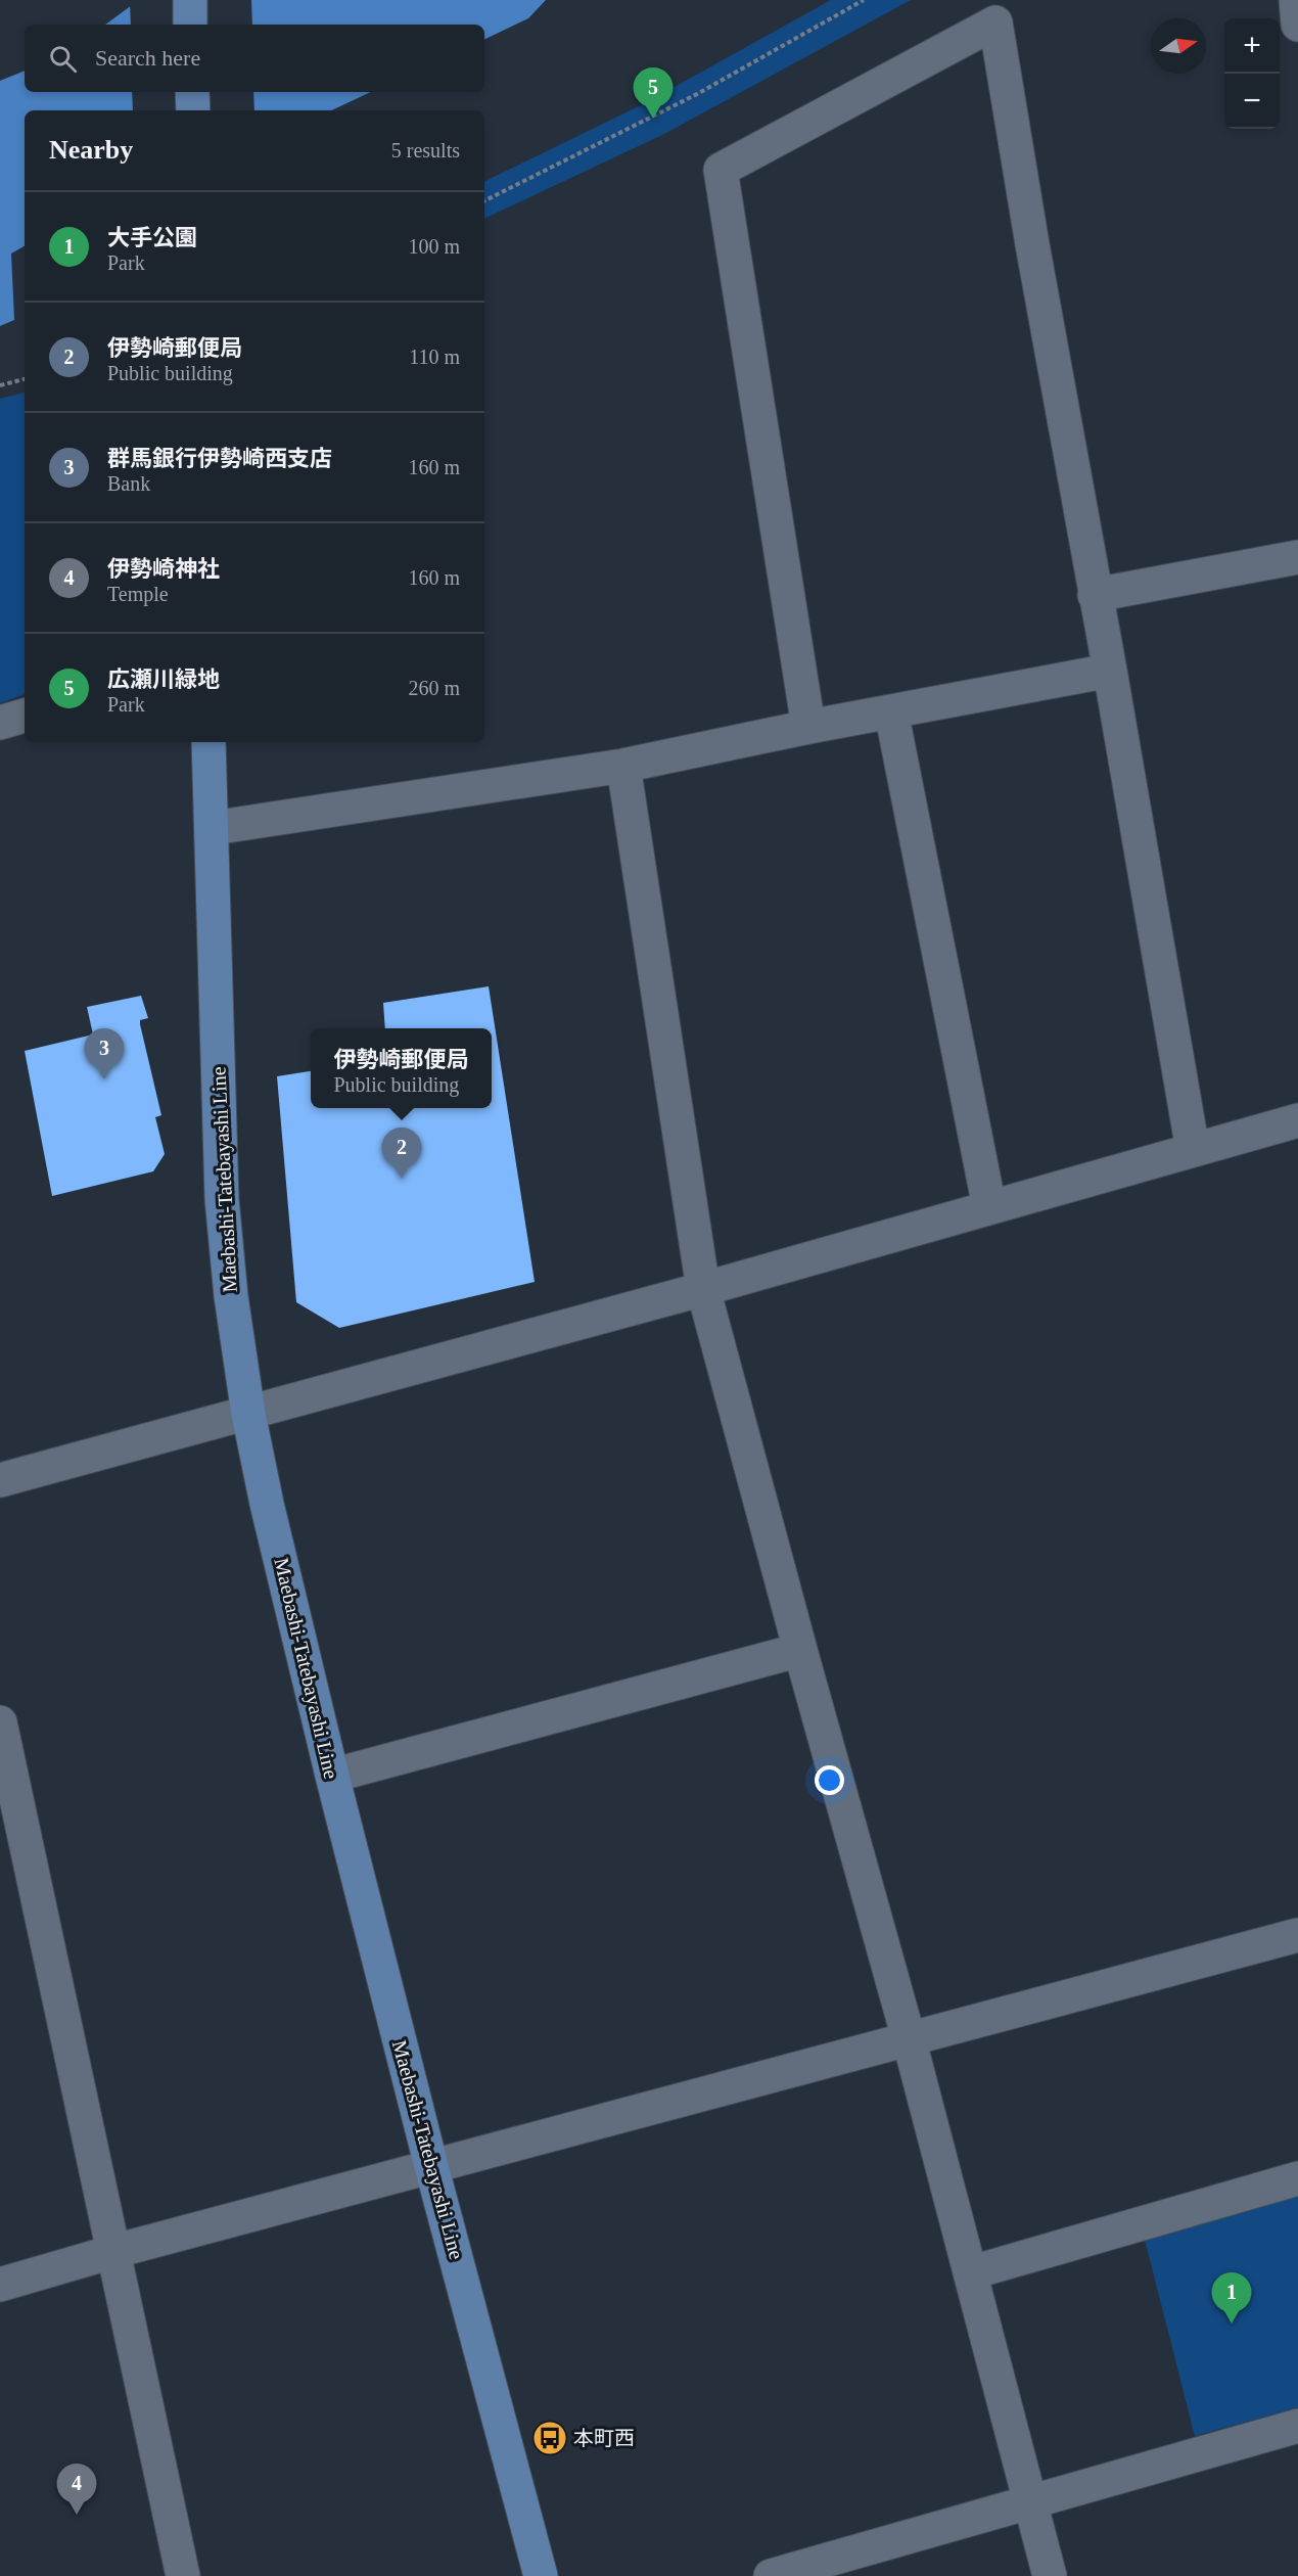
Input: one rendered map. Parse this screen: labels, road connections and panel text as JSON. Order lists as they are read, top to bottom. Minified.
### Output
{"streets":{"main road":["Maebashi-Tatebayashi Line"]},"places":{"bus stop":["本町西"]},"north":"right","page":{"map_buttons":["+","−"],"search":"Search here","pins":["5","3","2","1","4"],"heading":["Nearby","5 results"],"list":[{"mark":"1","name":"大手公園","note":"Park","value":"100 m"},{"mark":"2","name":"伊勢崎郵便局","note":"Public building","value":"110 m"},{"mark":"3","name":"群馬銀行伊勢崎西支店","note":"Bank","value":"160 m"},{"mark":"4","name":"伊勢崎神社","note":"Temple","value":"160 m"},{"mark":"5","name":"広瀬川緑地","note":"Park","value":"260 m"}],"popup":["伊勢崎郵便局","Public building"]}}
